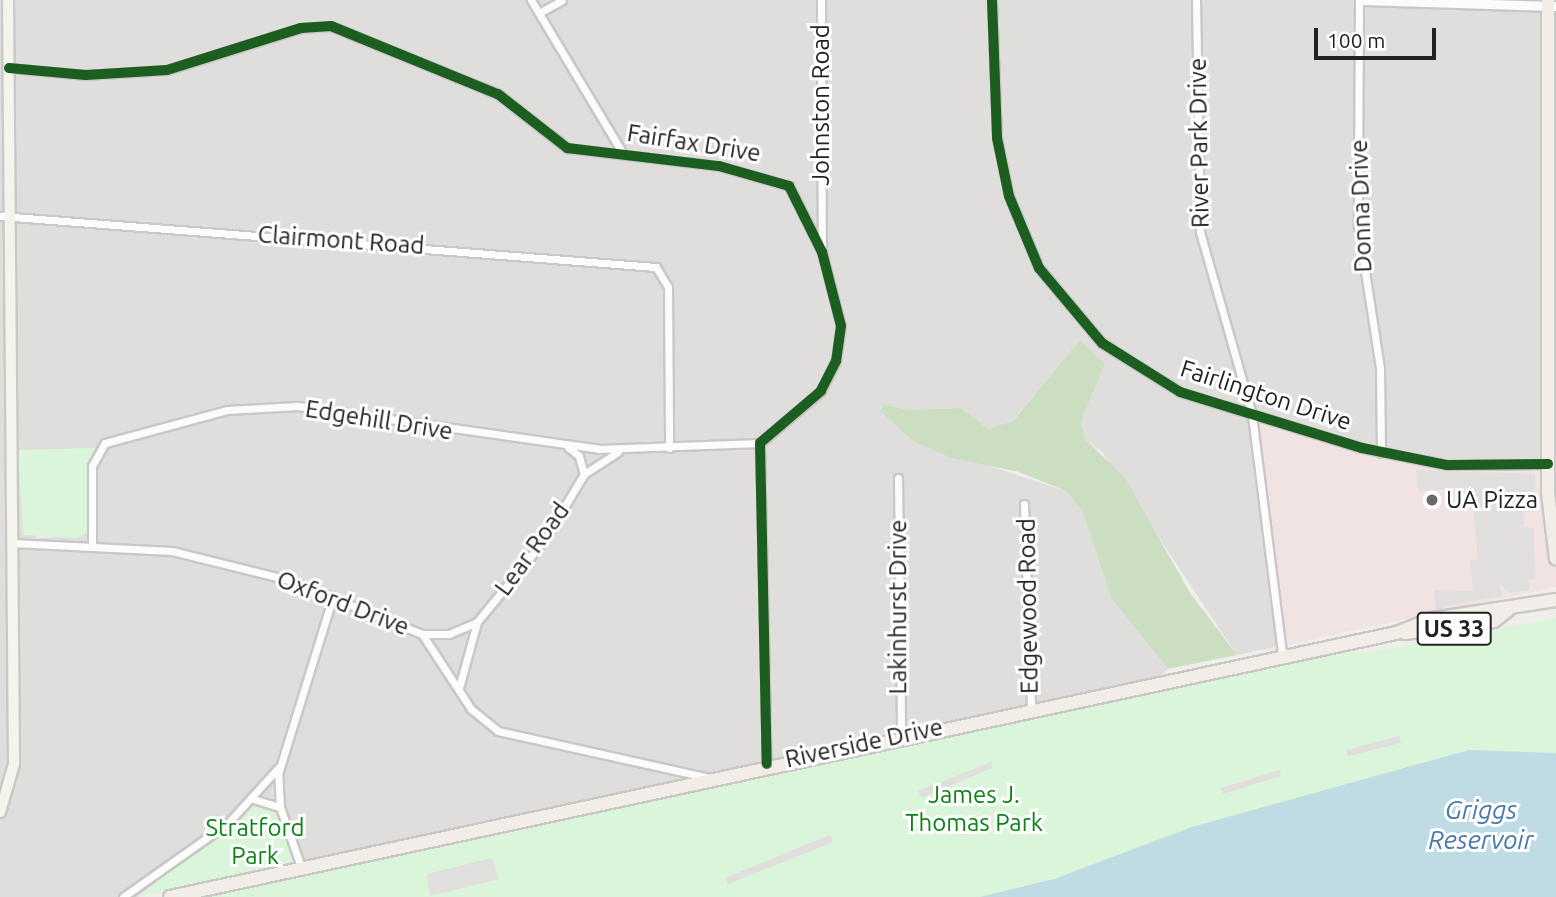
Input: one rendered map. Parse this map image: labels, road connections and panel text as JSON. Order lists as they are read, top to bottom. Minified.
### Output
{"streets":{"main road":["US 33","Riverside Drive"],"street":["Johnston Road","Fairfax Drive","River Park Drive","Donna Drive","Clairmont Road","Fairlington Drive","Edgehill Drive","Lear Road","Oxford Drive","Edgewood Road","Lakinhurst Drive"]},"crossings":[["Johnston Road","Fairfax Drive"],["Fairfax Drive","Edgehill Drive"],["River Park Drive","Fairlington Drive"],["River Park Drive","Riverside Drive"],["Donna Drive","Fairlington Drive"],["Clairmont Road","Edgehill Drive"],["Edgehill Drive","Lear Road"],["Edgehill Drive","Oxford Drive"],["Lear Road","Oxford Drive"],["Oxford Drive","Riverside Drive"],["Edgewood Road","Riverside Drive"],["Lakinhurst Drive","Riverside Drive"]],"water":["Griggs Reservoir"],"parks":["James J. Thomas Park","Stratford Park"],"places":["UA Pizza"],"scale_bar":"100 m"}
